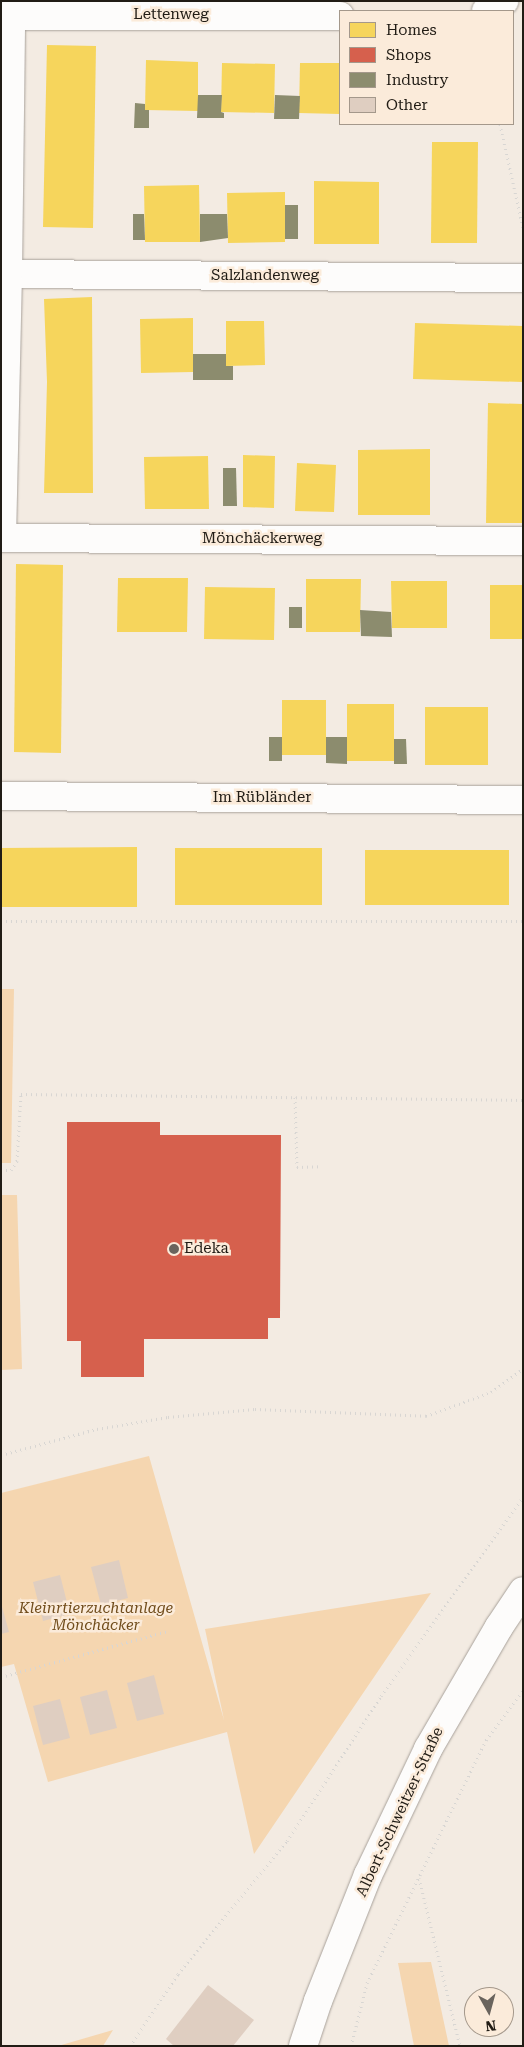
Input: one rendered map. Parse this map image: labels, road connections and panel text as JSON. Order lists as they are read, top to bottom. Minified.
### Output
{"streets":{"street":["Lettenweg","Salzlandenweg","Mönchäckerweg","Im Rübländer","Albert-Schweitzer-Straße"]},"parks":["Kleinrtierzuchtanlage Mönchäcker"],"places":["Edeka"],"legend":["Homes","Shops","Industry","Other"],"north":"bottom"}
